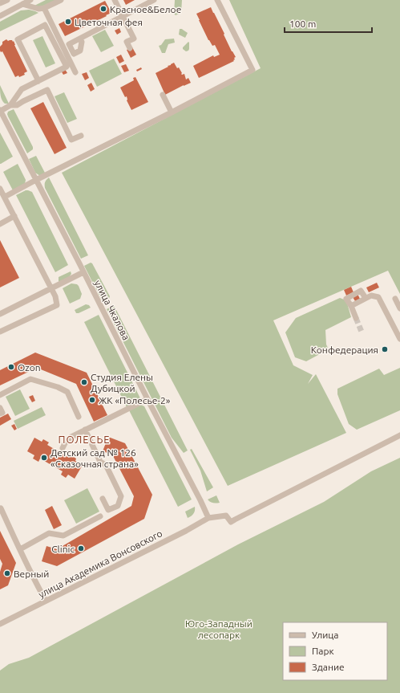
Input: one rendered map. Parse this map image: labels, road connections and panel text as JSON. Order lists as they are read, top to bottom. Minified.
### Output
{"streets":{"street":["улица Чкалова","улица Академика Вонсовского"]},"crossings":[["улица Чкалова","улица Академика Вонсовского"]],"districts":["ПОЛЕСЬЕ"],"parks":["Юго-Западный лесопарк"],"places":["Красное&Белое","Цветочная фея","Конфедерация","Ozon","Студия Елены Дубицкой","ЖК «Полесье-2»","Детский сад № 126 «Сказочная страна»","Clinic","Верный"],"legend":["Улица","Парк","Здание"],"scale_bar":"100 m"}
